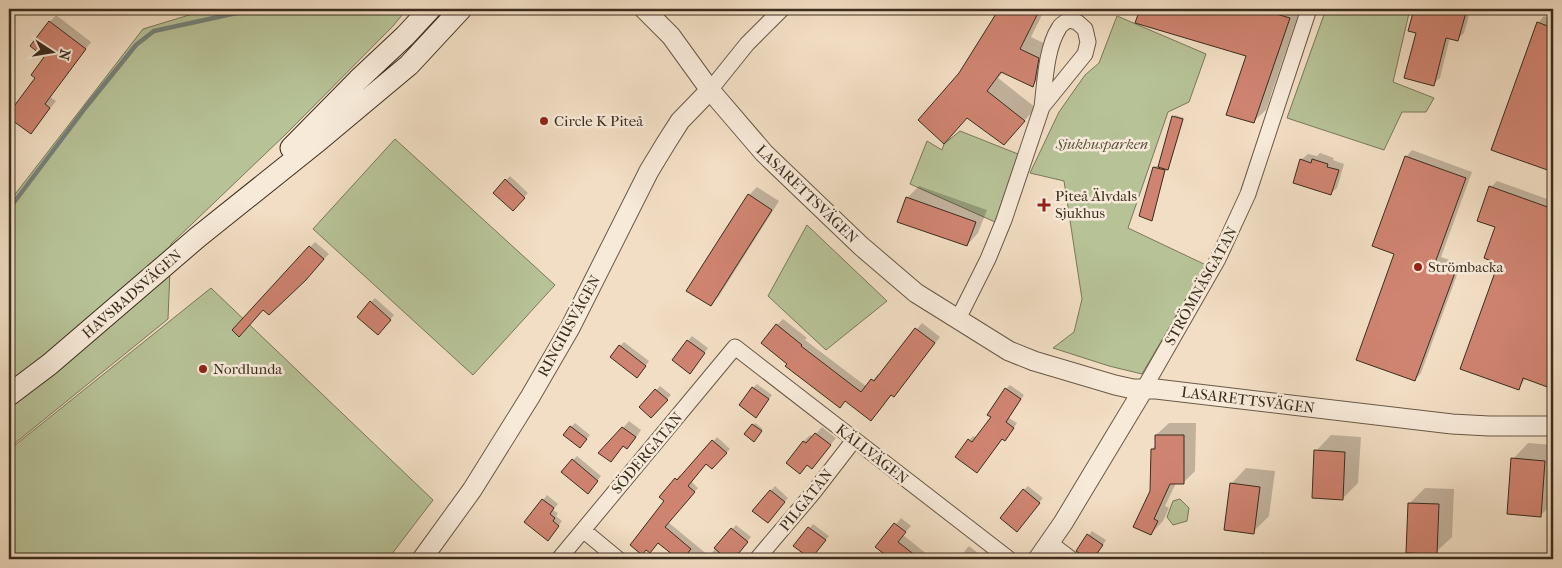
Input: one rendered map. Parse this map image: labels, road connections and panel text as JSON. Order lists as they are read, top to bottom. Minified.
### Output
{"streets":{"main road":["HAVSBADSVÄGEN"],"street":["LASARETTSVÄGEN","STRÖMNÄSGATAN","RINGIUSVÄGEN","SÖDERGATAN","KÄLLVÄGEN","PILGATAN"]},"crossings":[["LASARETTSVÄGEN","STRÖMNÄSGATAN"],["LASARETTSVÄGEN","RINGIUSVÄGEN"],["SÖDERGATAN","KÄLLVÄGEN"],["KÄLLVÄGEN","PILGATAN"]],"parks":["Sjukhusparken"],"places":{"other":["Circle K Piteå","Strömbacka","Nordlunda"],"health":["Piteå Älvdals Sjukhus"]},"north":"right"}
